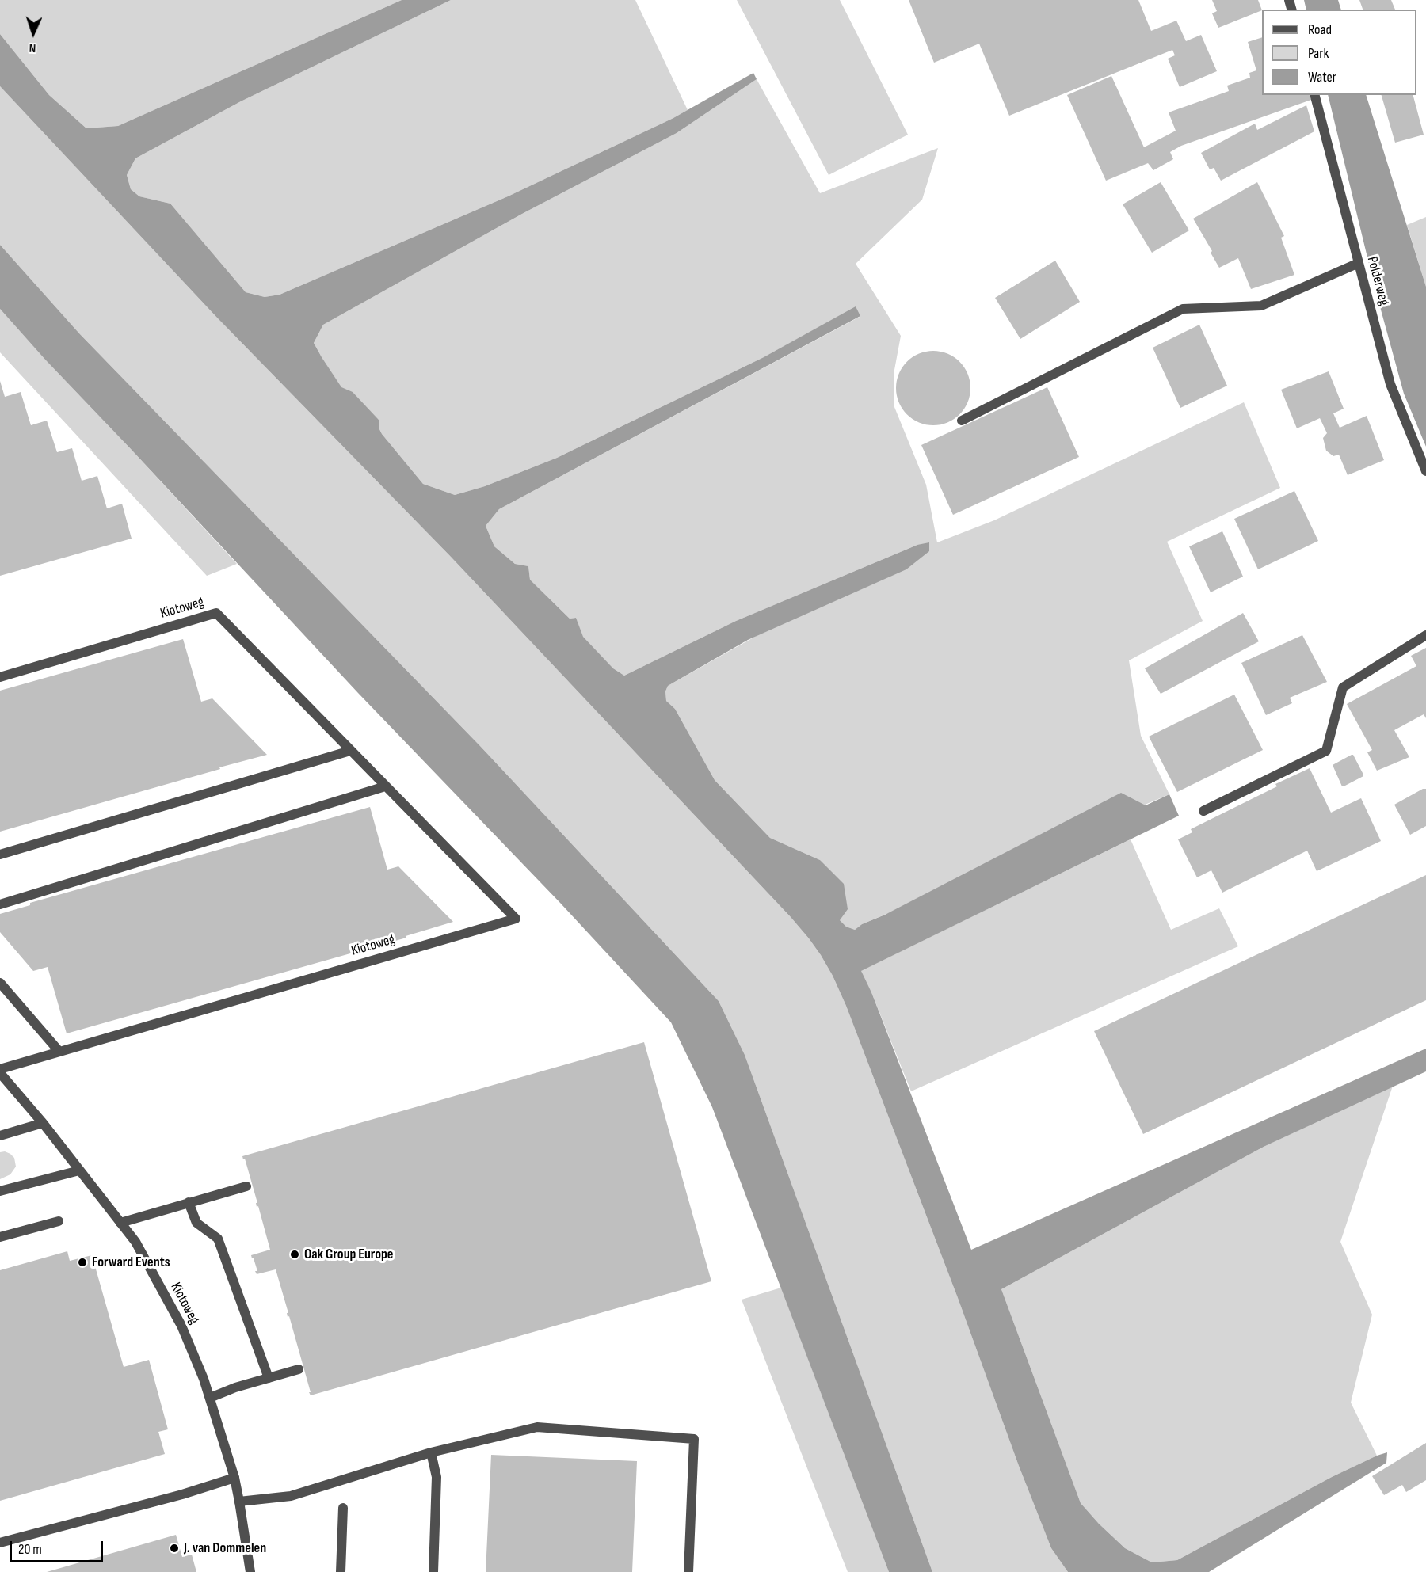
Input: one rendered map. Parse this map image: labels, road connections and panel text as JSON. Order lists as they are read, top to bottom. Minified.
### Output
{"streets":{"street":["Polderweg","Kiotoweg"]},"places":["Oak Group Europe","Forward Events","J. van Dommelen"],"legend":["Road","Park","Water"],"scale_bar":"20 m","north":"bottom"}
